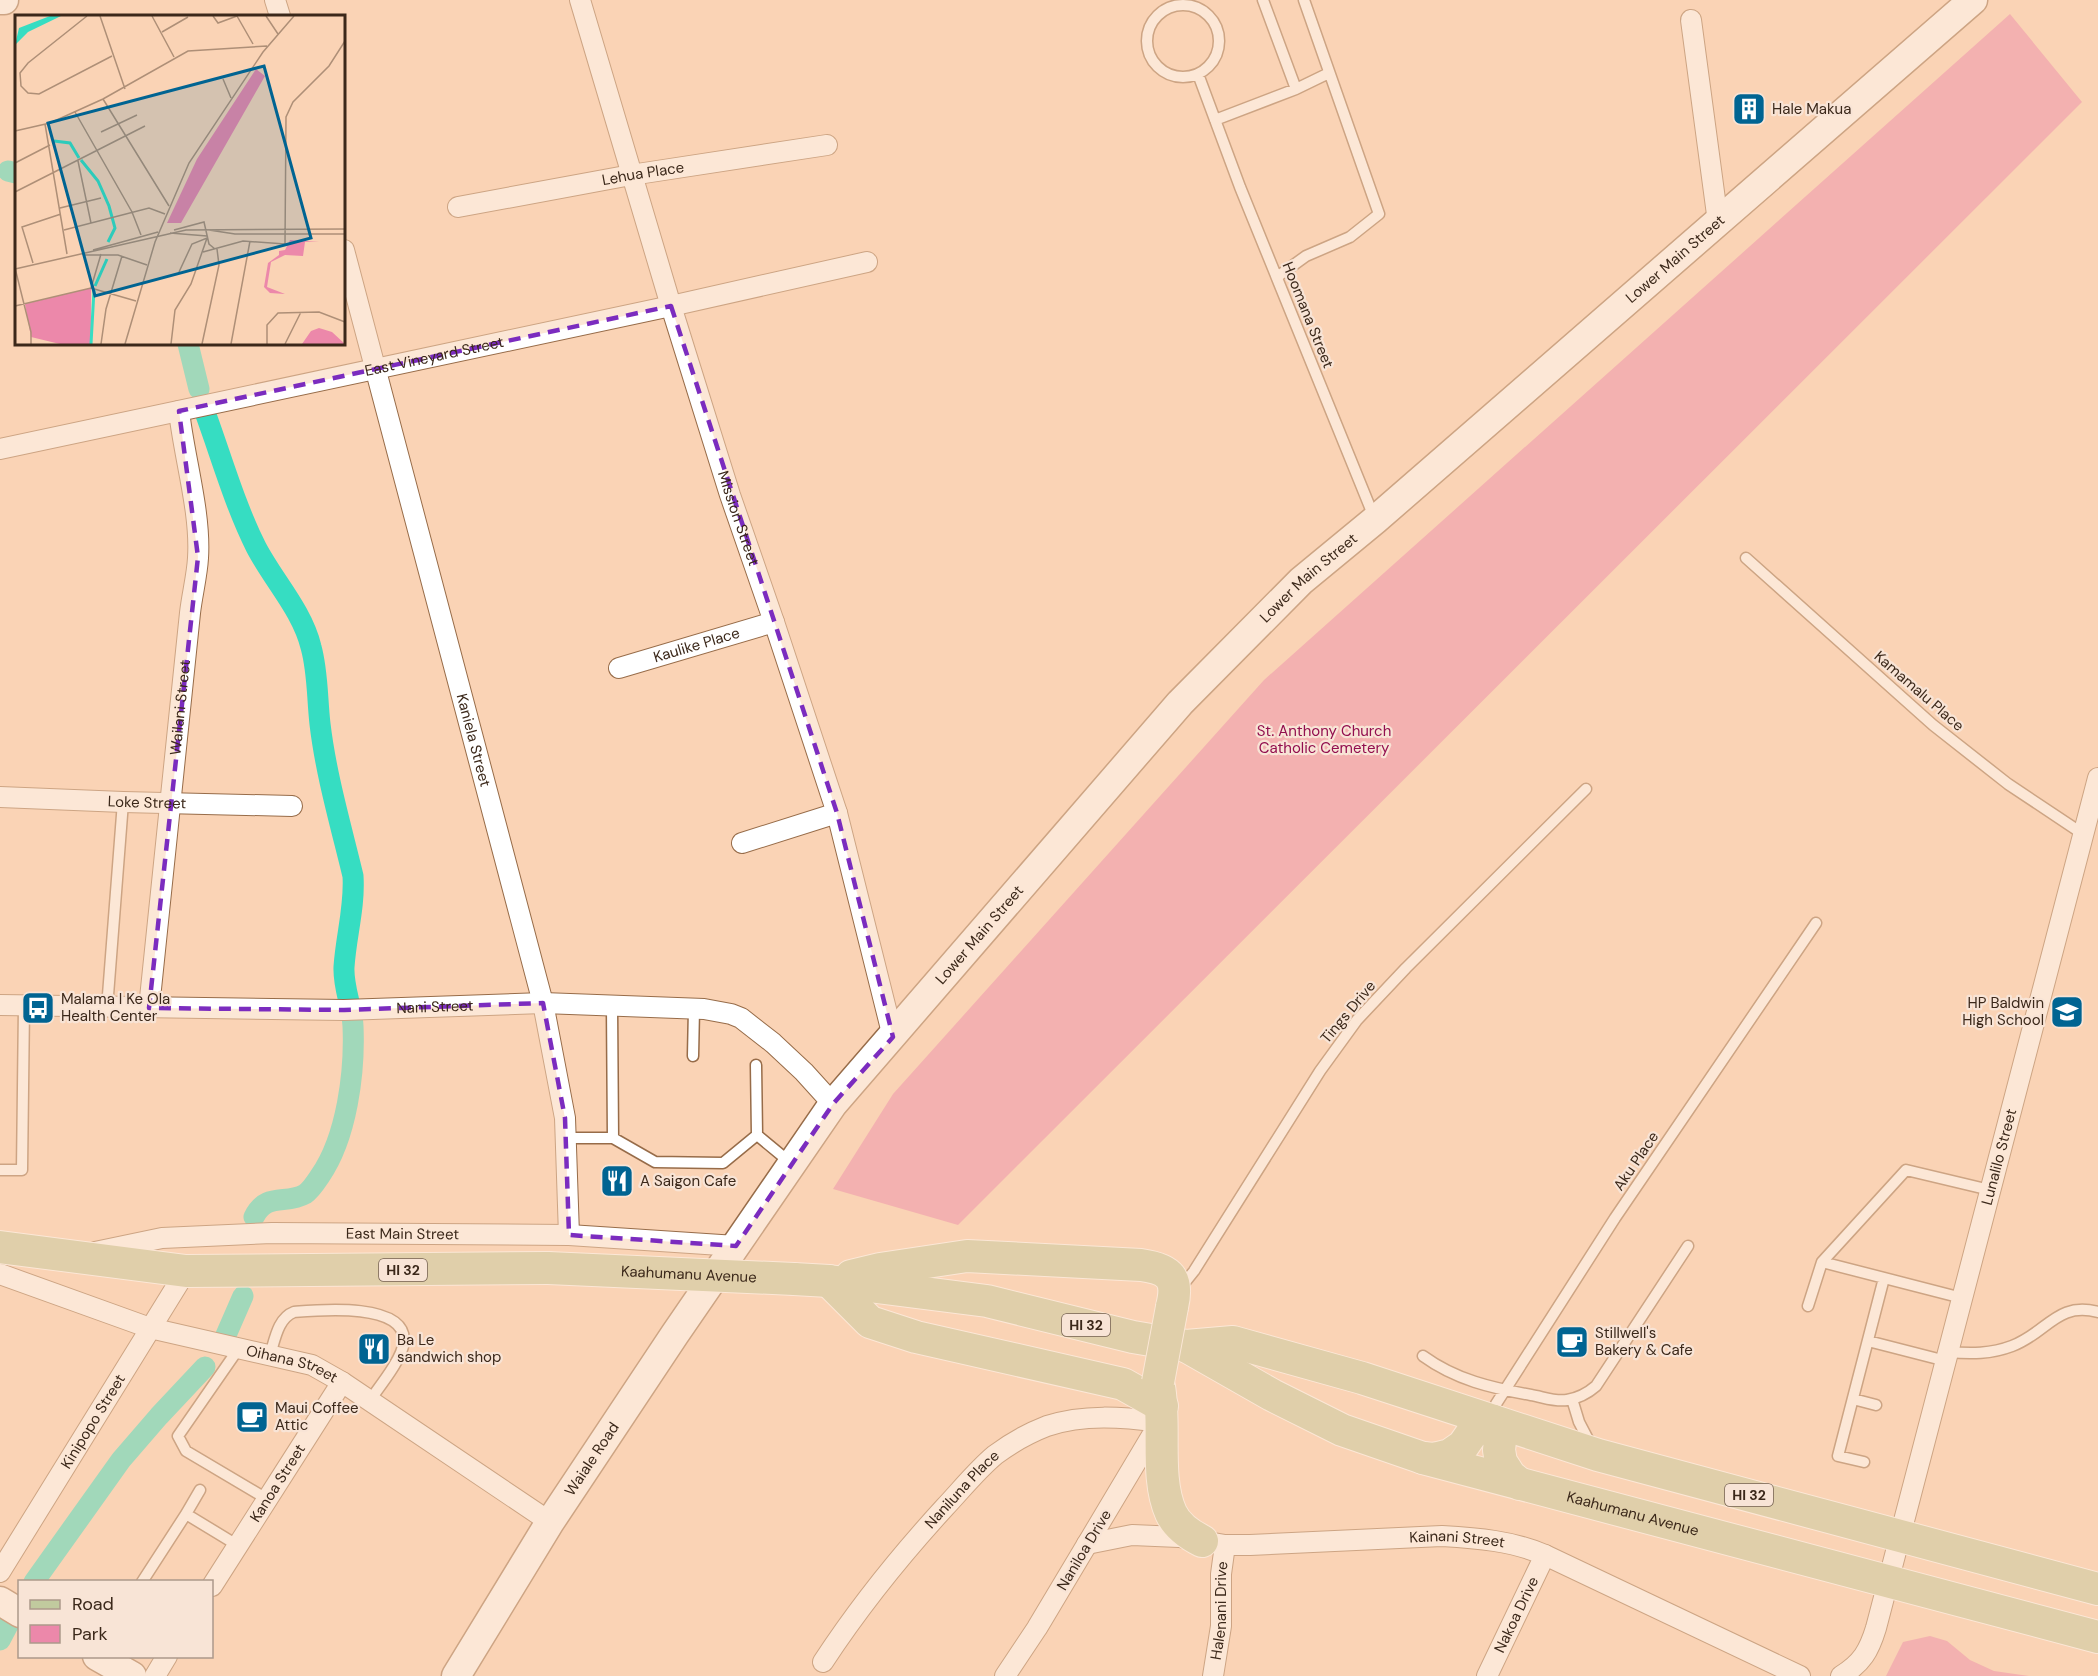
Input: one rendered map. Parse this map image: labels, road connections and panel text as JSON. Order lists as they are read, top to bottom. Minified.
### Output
{"streets":{"main road":["East Main Street","HI 32","Kaahumanu Avenue"],"street":["Lehua Place","Lower Main Street","East Vineyard Street","Mission Street","Kaulike Place","Wailani Street","Kaniela Street","Loke Street","Nani Street","Lunalilo Street","Oihana Street","Kinipopo Street","Waiale Road","Kanoa Street","Naniluna Place","Kainani Street","Naniloa Drive","Halenani Drive","Nakoa Drive"],"lane":["Hoomana Street","Kamamalu Place","Tings Drive","Aku Place"]},"crossings":[["Lehua Place","Mission Street"],["Lower Main Street","Hoomana Street"],["Lower Main Street","Mission Street"],["Lower Main Street","Nani Street"],["Lower Main Street","East Main Street"],["Lower Main Street","Waiale Road"],["East Vineyard Street","Mission Street"],["East Vineyard Street","Wailani Street"],["East Vineyard Street","Kaniela Street"],["Mission Street","Kaulike Place"],["Kamamalu Place","Lunalilo Street"],["Wailani Street","Loke Street"],["Wailani Street","Nani Street"],["Kaniela Street","Nani Street"],["Kaniela Street","East Main Street"],["Lunalilo Street","Kaahumanu Avenue"],["Aku Place","Kaahumanu Avenue"],["East Main Street","Kaahumanu Avenue"],["East Main Street","Kinipopo Street"],["East Main Street","Waiale Road"],["Kaahumanu Avenue","Kinipopo Street"],["Oihana Street","Kinipopo Street"],["Oihana Street","Waiale Road"],["Oihana Street","Kanoa Street"],["Naniluna Place","Naniloa Drive"],["Kainani Street","Naniloa Drive"],["Kainani Street","Halenani Drive"],["Kainani Street","Nakoa Drive"]],"parks":["St. Anthony Church Catholic Cemetery"],"places":{"building":["Hale Makua"],"bus stop":["Malama I Ke Ola Health Center"],"school or university":["HP Baldwin High School"],"restaurant":["A Saigon Cafe","Ba Le sandwich shop"],"cafe":["Stillwell's Bakery & Cafe","Maui Coffee Attic"]},"legend":["Road","Park"]}
